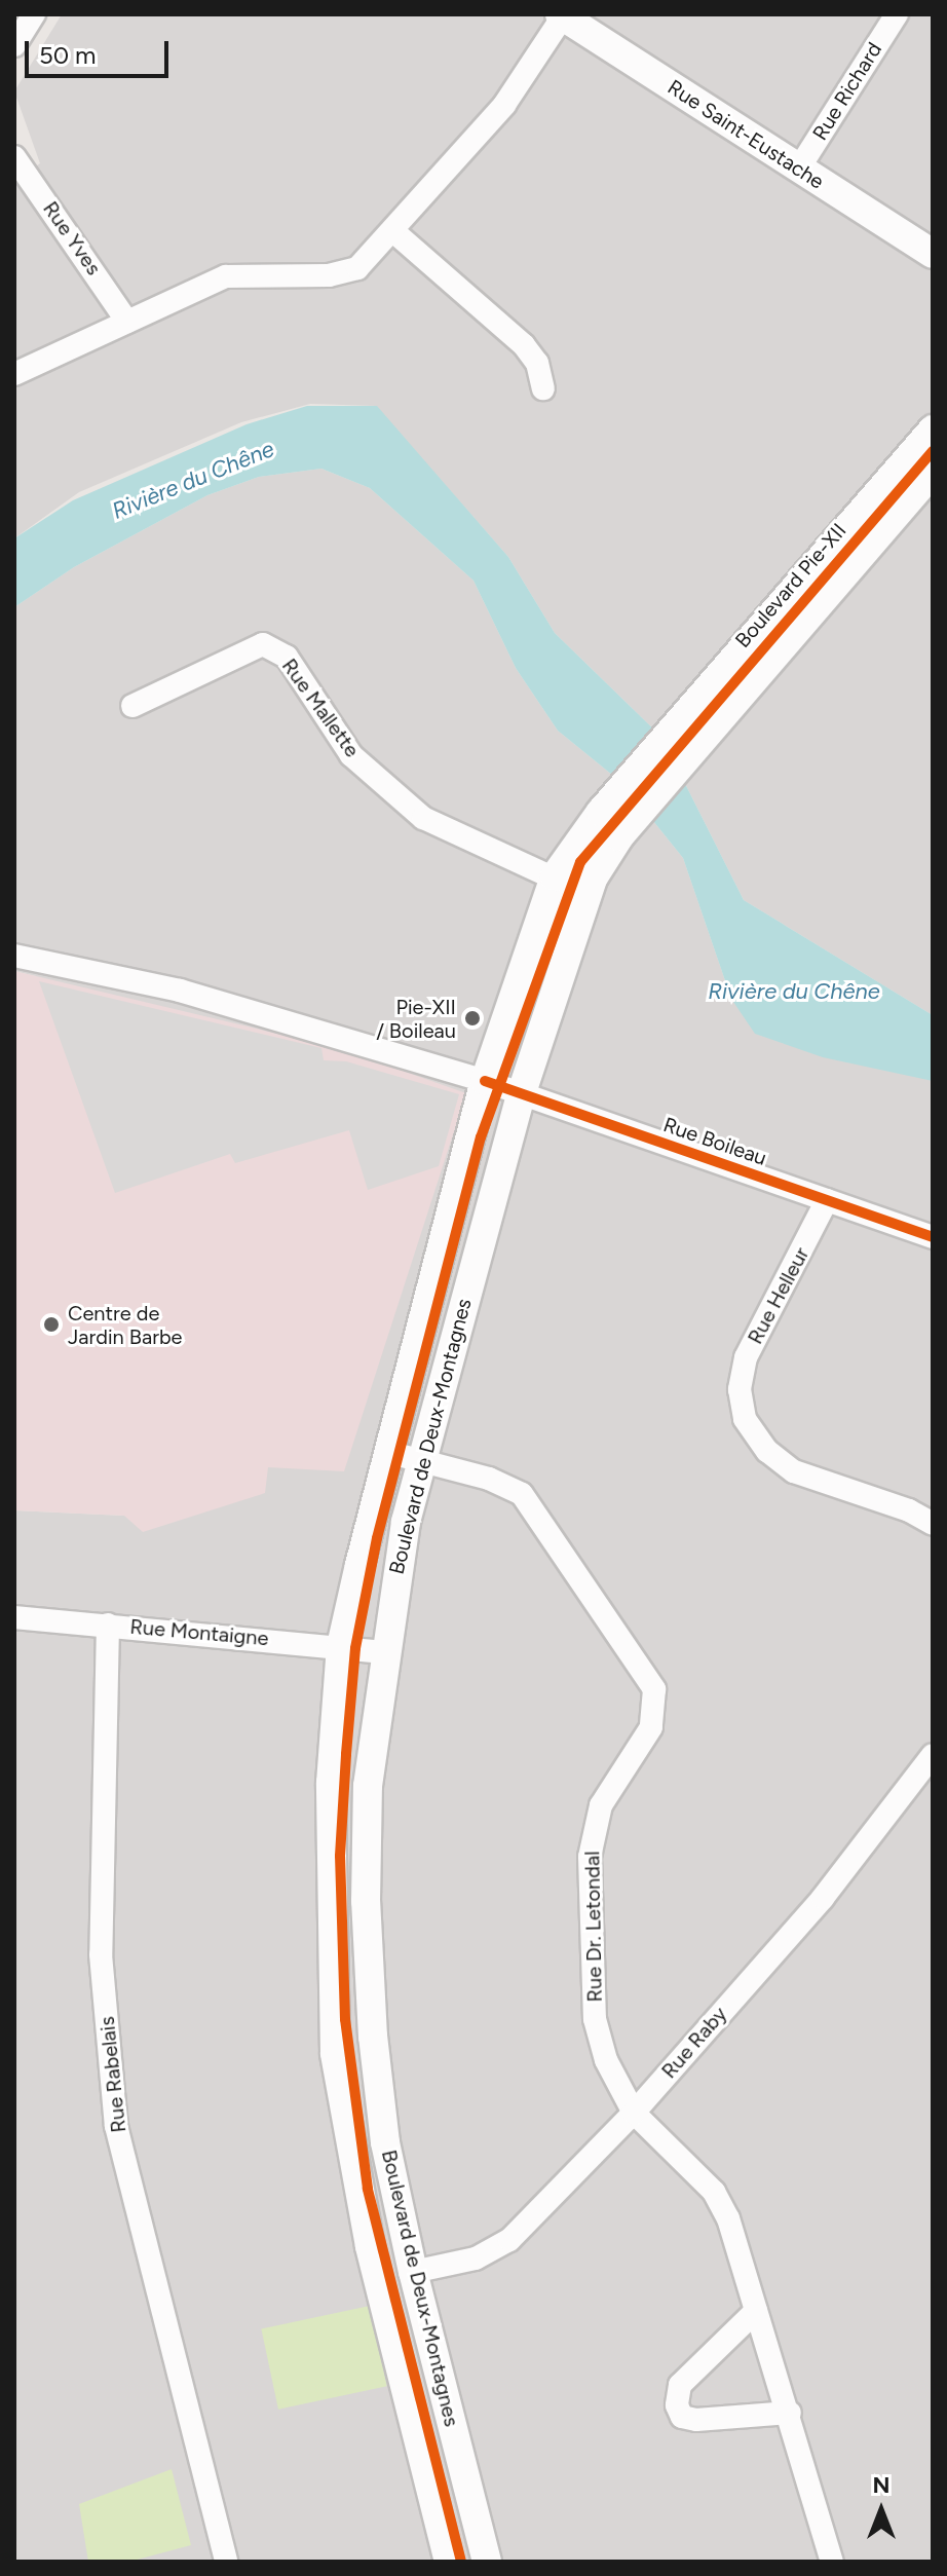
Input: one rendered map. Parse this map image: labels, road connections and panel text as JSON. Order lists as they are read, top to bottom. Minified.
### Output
{"streets":{"street":["Rue Richard","Rue Saint-Eustache","Rue Yves","Boulevard Pie-XII","Rue Mallette","Rue Boileau","Rue Helleur","Boulevard de Deux-Montagnes","Rue Montaigne","Rue Dr. Letondal","Rue Raby","Rue Rabelais"]},"crossings":[["Rue Richard","Rue Saint-Eustache"],["Boulevard Pie-XII","Rue Mallette"],["Boulevard Pie-XII","Rue Boileau"],["Boulevard Pie-XII","Boulevard de Deux-Montagnes"],["Rue Boileau","Rue Helleur"],["Rue Boileau","Boulevard de Deux-Montagnes"],["Boulevard de Deux-Montagnes","Rue Montaigne"],["Boulevard de Deux-Montagnes","Rue Dr. Letondal"],["Boulevard de Deux-Montagnes","Rue Raby"],["Rue Montaigne","Rue Rabelais"],["Rue Dr. Letondal","Rue Raby"]],"water":["Rivière du Chêne"],"places":["Pie-XII / Boileau","Centre de Jardin Barbe"],"scale_bar":"50 m","north":"top"}
